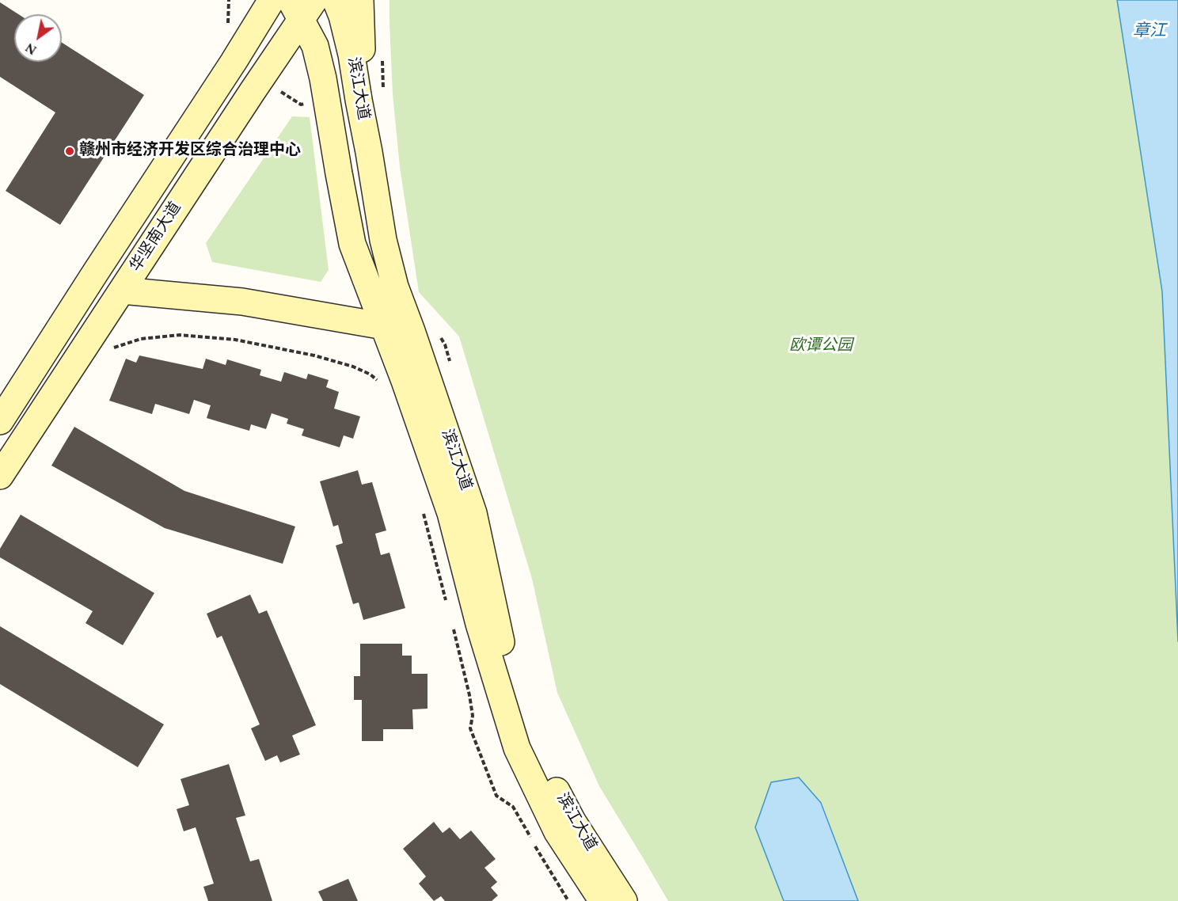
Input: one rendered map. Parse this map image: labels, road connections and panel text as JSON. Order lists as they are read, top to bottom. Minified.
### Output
{"streets":{"main road":["滨江大道","华坚南大道"]},"crossings":[["滨江大道","华坚南大道"]],"water":["章江"],"parks":["欧谭公园"],"places":["赣州市经济开发区综合治理中心"],"north":"bottom left"}
